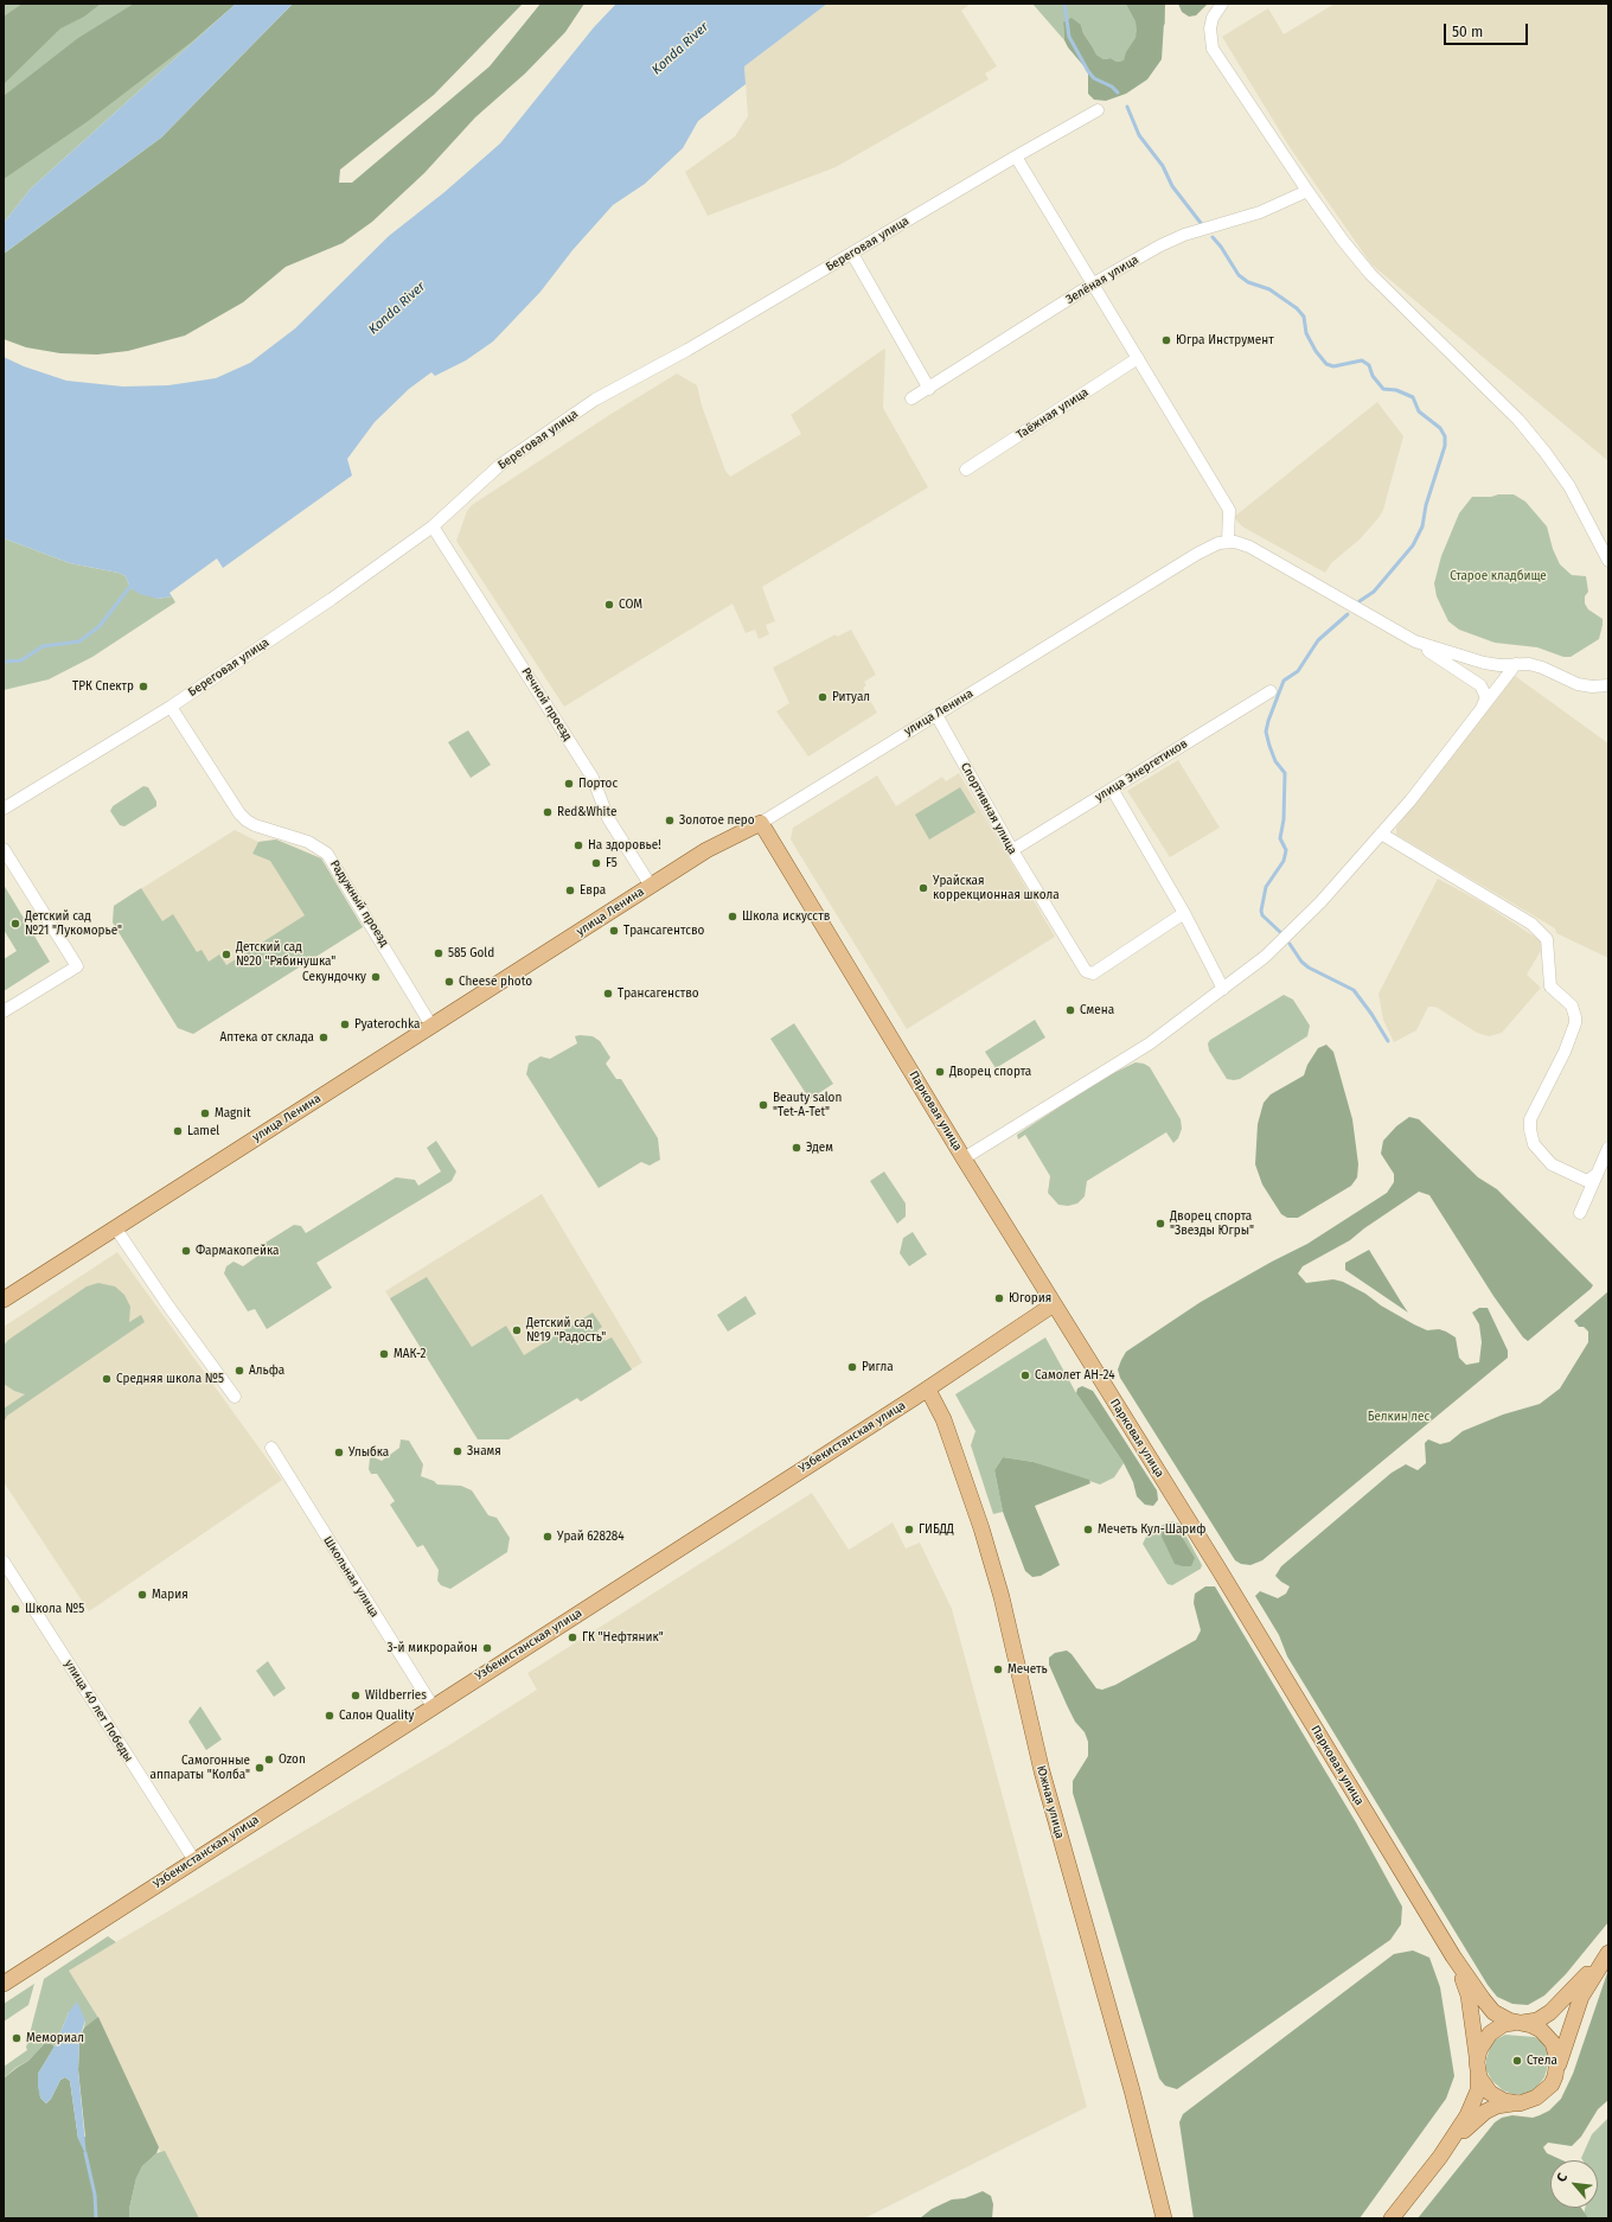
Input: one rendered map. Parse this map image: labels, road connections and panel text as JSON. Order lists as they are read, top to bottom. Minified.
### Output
{"streets":{"main road":["улица Ленина","Парковая улица","Узбекистанская улица","Южная улица"],"street":["Береговая улица","Зелёная улица","Таёжная улица","Речной проезд","улица Энергетиков","Спортивная улица","Радужный проезд","Школьная улица","улица 40 лет Победы"]},"crossings":[["Береговая улица","Речной проезд"],["Береговая улица","Радужный проезд"],["Речной проезд","улица Ленина"],["улица Ленина","Спортивная улица"],["улица Ленина","Радужный проезд"],["улица Ленина","Парковая улица"],["улица Энергетиков","Спортивная улица"],["Парковая улица","Узбекистанская улица"],["Узбекистанская улица","Школьная улица"],["Узбекистанская улица","улица 40 лет Победы"],["Узбекистанская улица","Южная улица"]],"water":["Konda River"],"parks":["Старое кладбище","Белкин лес"],"places":["Югра Инструмент","СОМ","ТРК Спектр","Ритуал","Портос","Red&White","Золотое перо","На здоровье!","F5","Урайская коррекционная школа","Евра","Школа искусств","Детский сад №21 \"Лукоморье\"","Трансагентсво","585 Gold","Детский сад №20 \"Рябинушка\"","Секундочку","Cheese photo","Трансагенство","Смена","Pyaterochka","Аптека от склада","Дворец спорта","Beauty salon \"Tet-A-Tet\"","Magnit","Lamel","Эдем","Дворец спорта \"Звезды Югры\"","Фармакопейка","Югория","Детский сад №19 \"Радость\"","МАК-2","Ригла","Альфа","Самолет АН-24","Средняя школа №5","Знамя","Улыбка","ГИБДД","Мечеть Кул-Шариф","Урай 628284","Мария","Школа №5","ГК \"Нефтяник\"","3-й микрорайон","Мечеть","Wildberries","Салон Quality","Ozon","Самогонные аппараты \"Колба\"","Мемориал","Стела"],"scale_bar":"50 m","north":"top left"}
